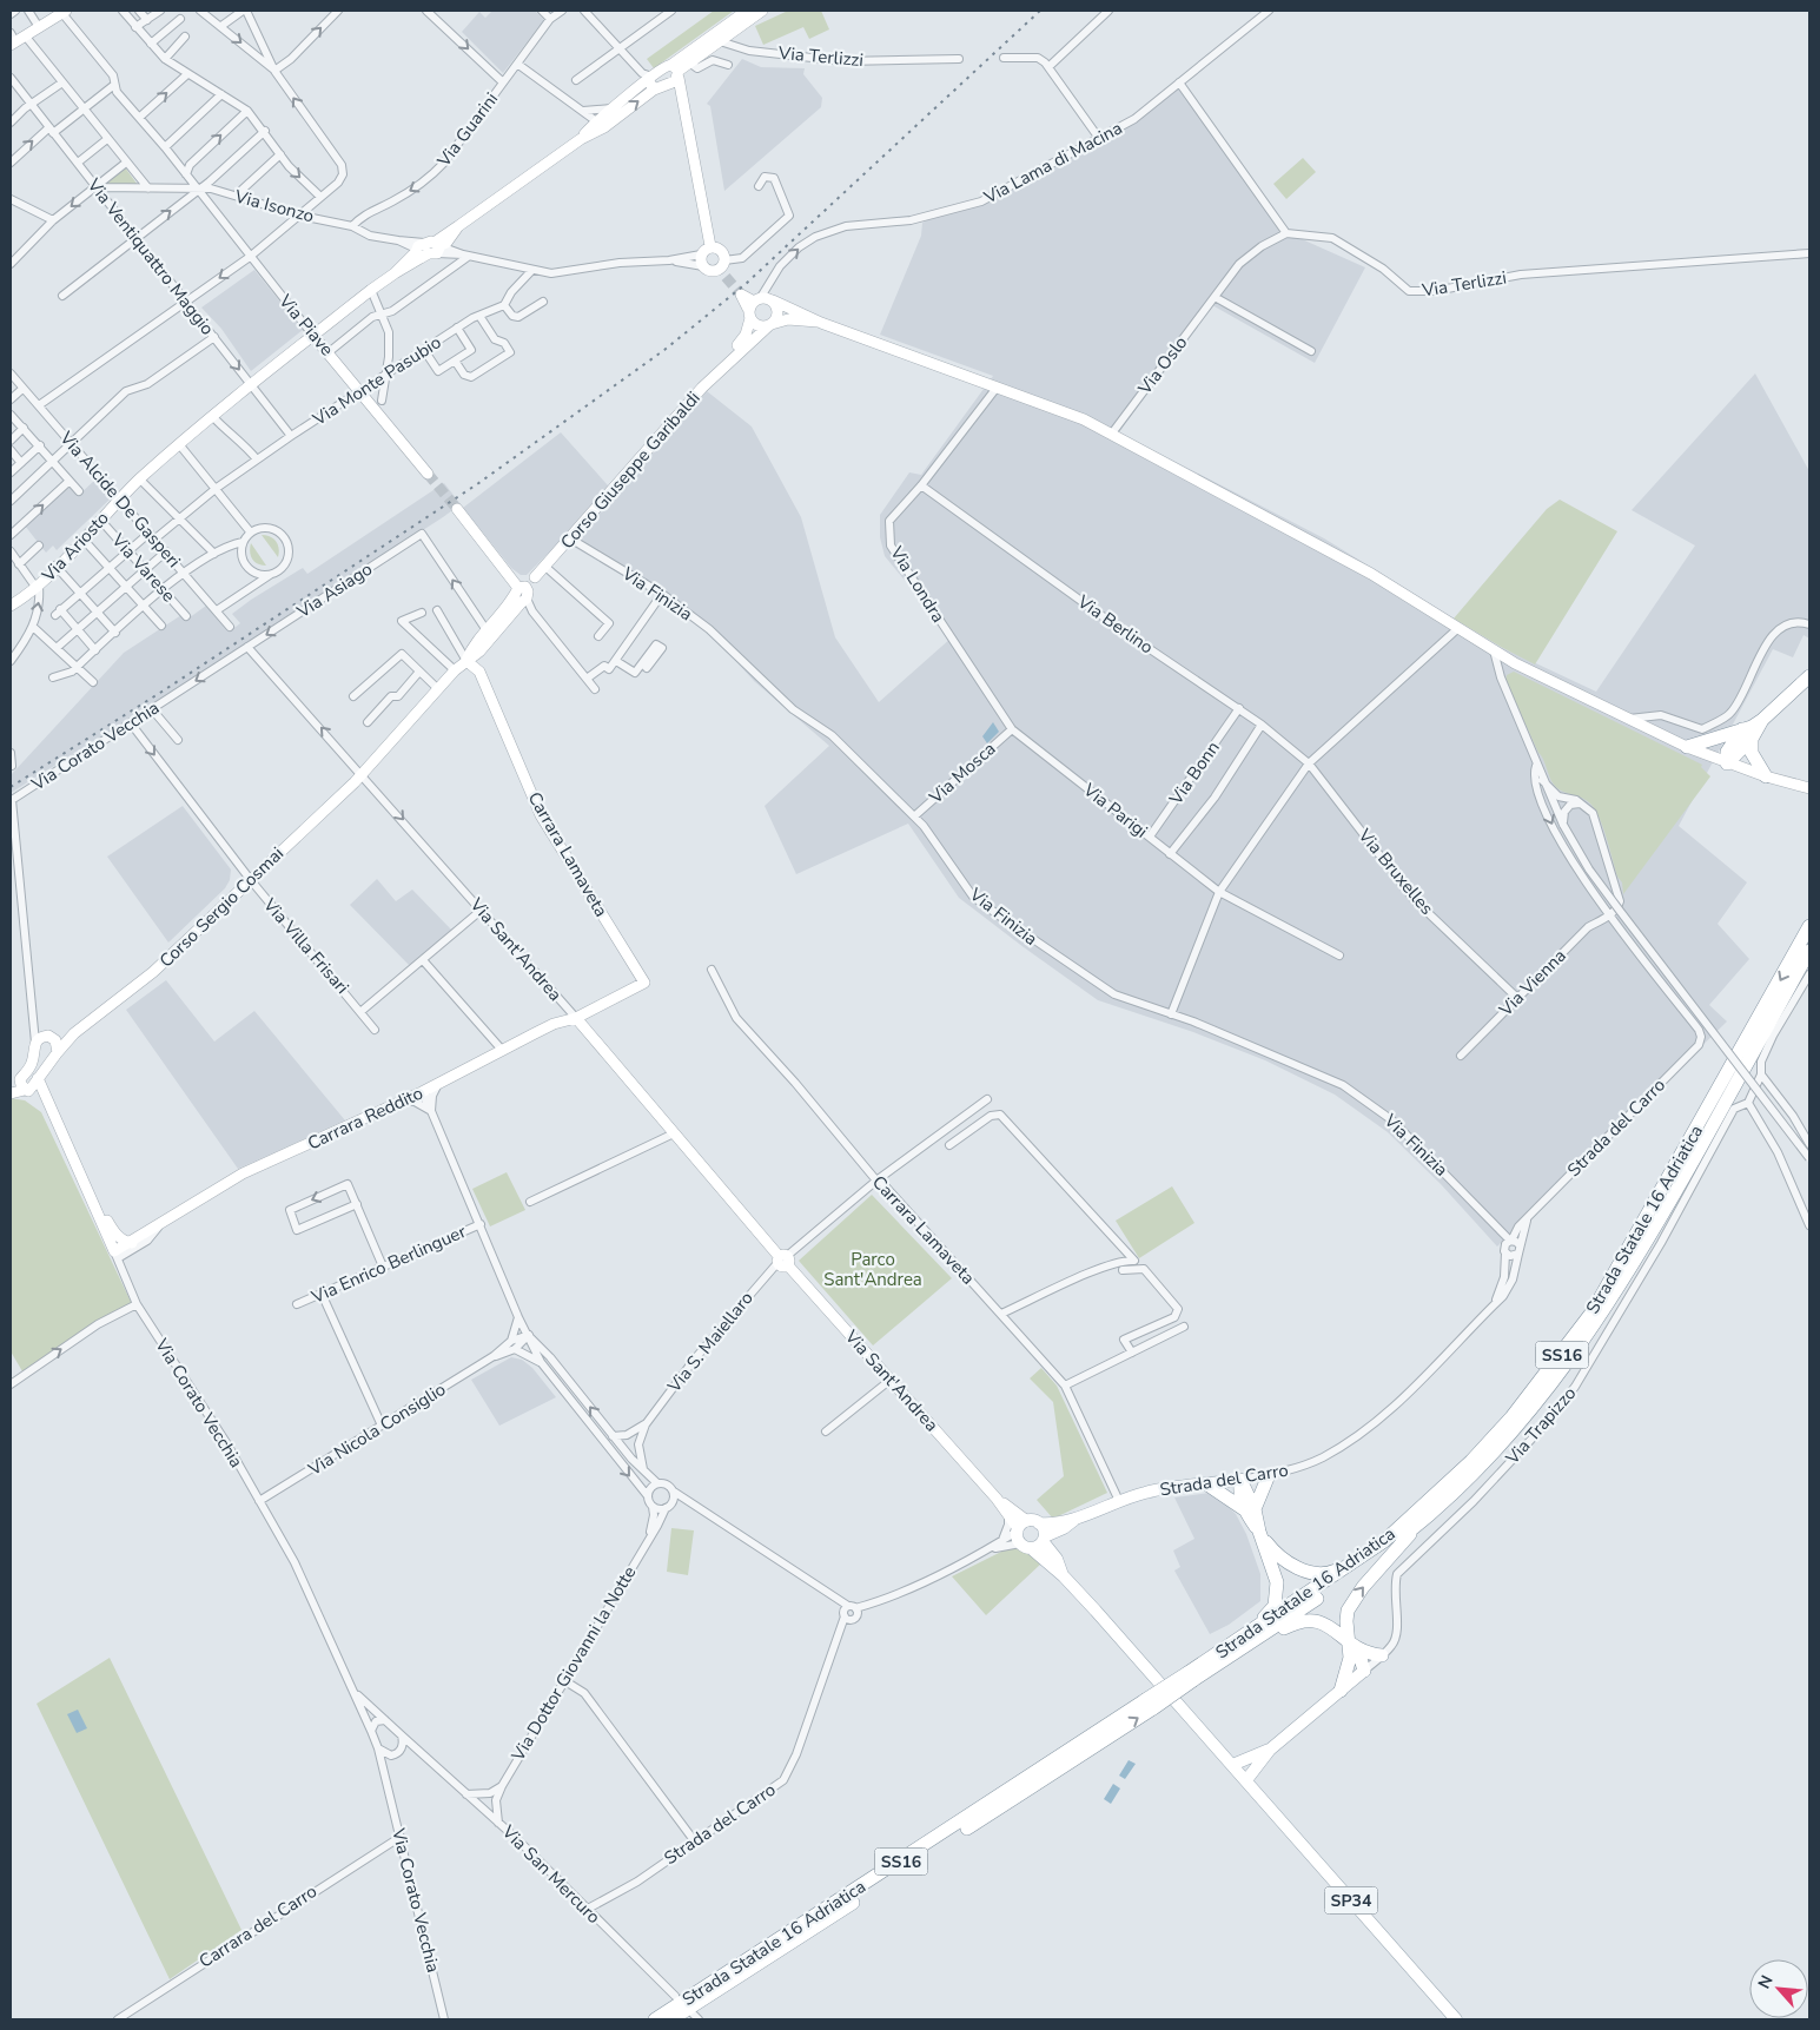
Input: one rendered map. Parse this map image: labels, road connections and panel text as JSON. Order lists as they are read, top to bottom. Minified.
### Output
{"streets":{"highway":["Strada Statale 16 Adriatica","SS16"],"main road":["Via Sant'Andrea","Strada del Carro","SP34"],"street":["Via Terlizzi","Via Guarini","Via Lama di Macina","Via Isonzo","Via Ventiquattro Maggio","Via Piave","Via Oslo","Via Monte Pasubio","Corso Giuseppe Garibaldi","Via Alcide De Gasperi","Via Ariosto","Via Varese","Via Londra","Via Asiago","Via Finizia","Via Berlino","Via Corato Vecchia","Via Mosca","Via Bonn","Via Parigi","Carrara Lamaveta","Via Bruxelles","Corso Sergio Cosmai","Via Villa Frisari","Via Vienna","Carrara Reddito","Via Enrico Berlinguer","Via S. Maiellaro","Via Trapizzo","Via Nicola Consiglio","Via Dottor Giovanni la Notte","Via San Mercuro","Carrara del Carro"]},"crossings":[["Via Terlizzi","Via Oslo"],["Via Guarini","Via Isonzo"],["Via Lama di Macina","Corso Giuseppe Garibaldi"],["Via Isonzo","Via Ventiquattro Maggio"],["Via Isonzo","Via Piave"],["Via Isonzo","Via Ariosto"],["Via Ventiquattro Maggio","Via Monte Pasubio"],["Via Ventiquattro Maggio","Via Ariosto"],["Via Piave","Via Monte Pasubio"],["Via Piave","Via Ariosto"],["Via Monte Pasubio","Via Alcide De Gasperi"],["Via Monte Pasubio","Via Varese"],["Corso Giuseppe Garibaldi","Via Asiago"],["Corso Giuseppe Garibaldi","Via Finizia"],["Corso Giuseppe Garibaldi","Carrara Lamaveta"],["Corso Giuseppe Garibaldi","Corso Sergio Cosmai"],["Corso Giuseppe Garibaldi","Via Sant'Andrea"],["Via Alcide De Gasperi","Via Ariosto"],["Via Ariosto","Via Varese"],["Via Londra","Via Berlino"],["Via Londra","Via Mosca"],["Via Londra","Via Parigi"],["Via Asiago","Via Corato Vecchia"],["Via Asiago","Via Sant'Andrea"],["Via Finizia","Via Mosca"],["Via Finizia","Strada del Carro"],["Via Berlino","Via Bonn"],["Via Berlino","Via Bruxelles"],["Via Corato Vecchia","Corso Sergio Cosmai"],["Via Corato Vecchia","Via Villa Frisari"],["Via Corato Vecchia","Via Sant'Andrea"],["Via Corato Vecchia","Carrara Reddito"],["Via Corato Vecchia","Via Nicola Consiglio"],["Via Corato Vecchia","Via San Mercuro"],["Via Corato Vecchia","Carrara del Carro"],["Via Mosca","Via Parigi"],["Via Bonn","Via Parigi"],["Carrara Lamaveta","Carrara Reddito"],["Carrara Lamaveta","Strada del Carro"],["Carrara Lamaveta","Via S. Maiellaro"],["Via Bruxelles","Via Vienna"],["Corso Sergio Cosmai","Via Villa Frisari"],["Corso Sergio Cosmai","Via Sant'Andrea"],["Via Sant'Andrea","Carrara Reddito"],["Via Sant'Andrea","Strada del Carro"],["Via Sant'Andrea","Via S. Maiellaro"],["Via Sant'Andrea","SP34"],["Via Vienna","Strada del Carro"],["Strada del Carro","Via San Mercuro"],["Via Dottor Giovanni la Notte","Via San Mercuro"]],"one_way":["Via Lama di Macina","Via Villa Frisari"],"parks":["Parco Sant'Andrea"],"north":"top left"}
